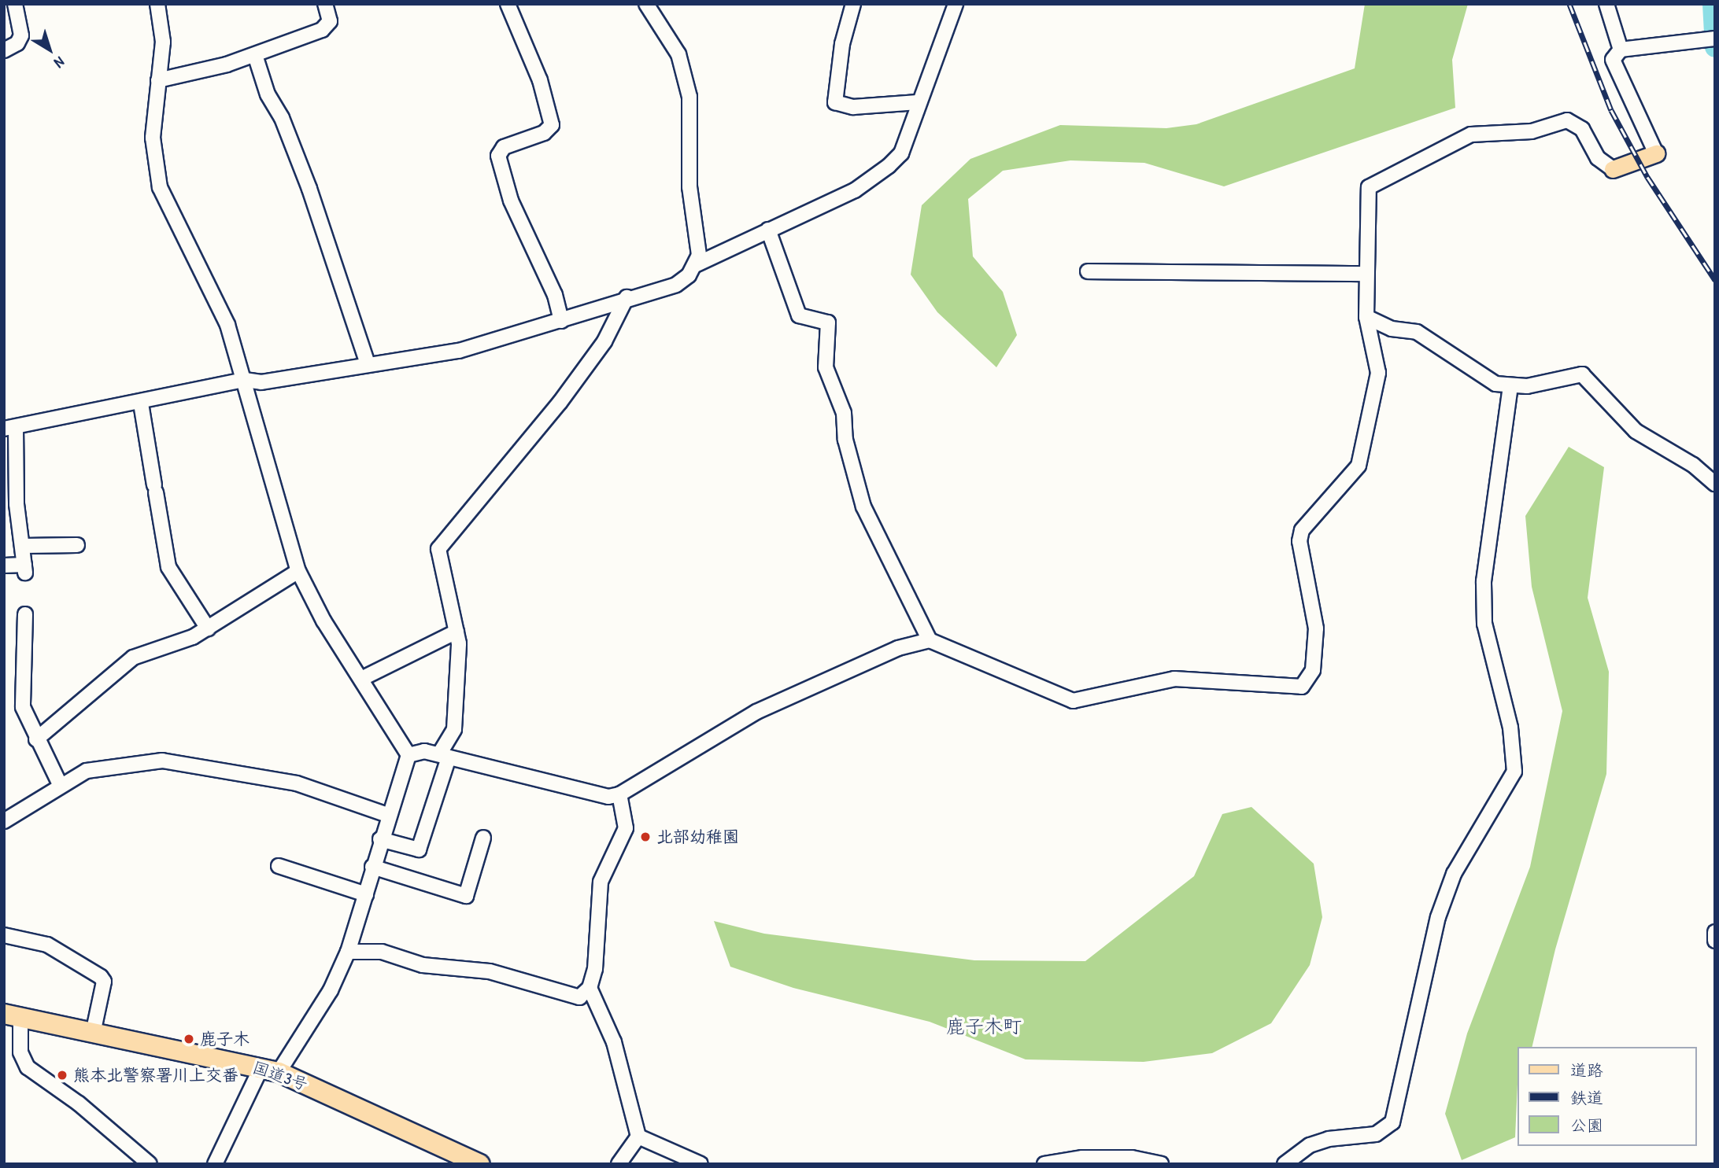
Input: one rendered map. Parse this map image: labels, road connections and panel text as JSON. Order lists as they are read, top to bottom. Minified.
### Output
{"streets":{"highway":["国道3号"]},"districts":["鹿子木町"],"places":["北部幼稚園","鹿子木","熊本北警察署川上交番"],"legend":["道路","鉄道","公園"],"north":"bottom right"}
